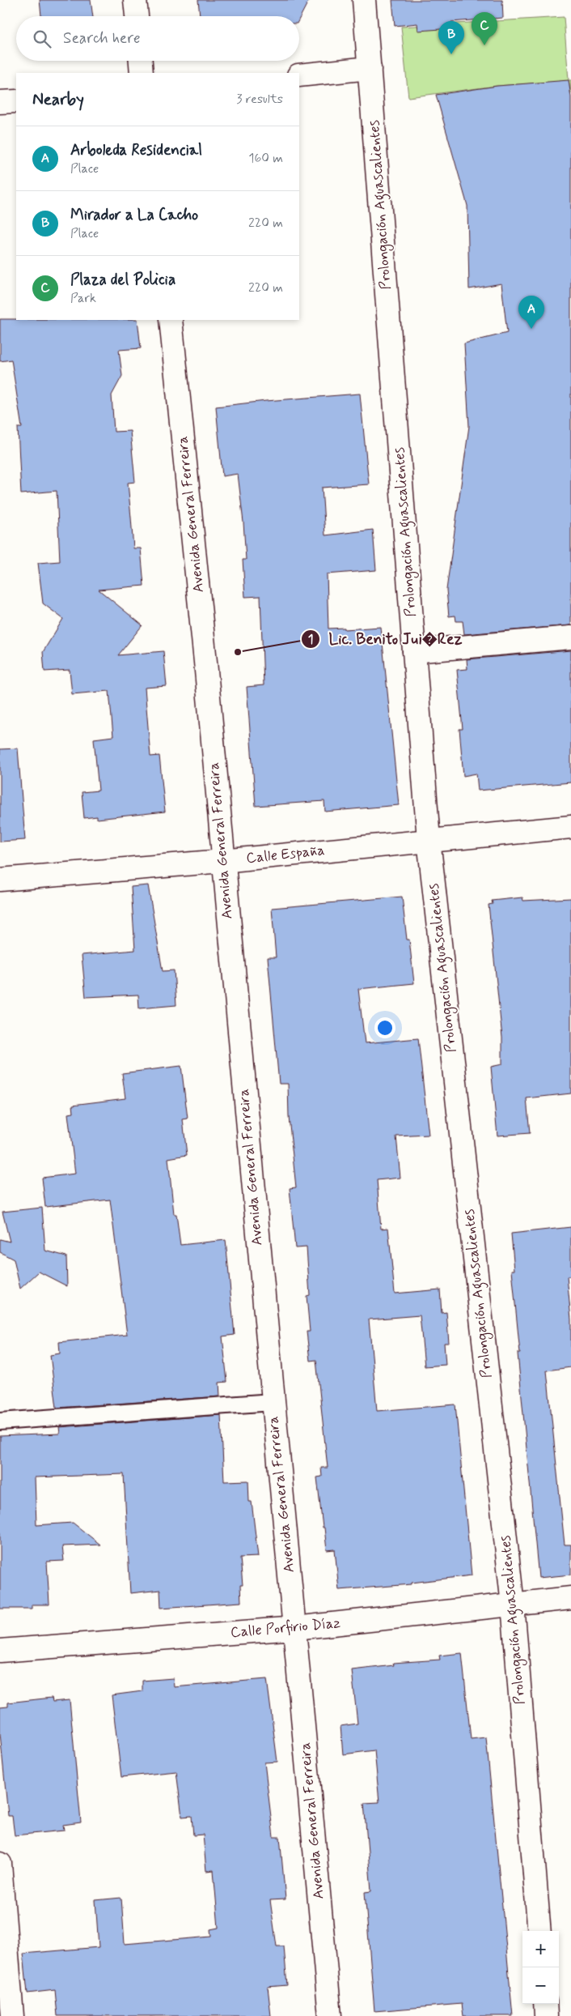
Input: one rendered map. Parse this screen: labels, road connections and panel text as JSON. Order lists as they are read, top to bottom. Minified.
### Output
{"streets":{"street":["Prolongación Aguascalientes","Avenida General Ferreira","Calle España","Calle Porfirio Díaz"]},"crossings":[["Prolongación Aguascalientes","Calle España"],["Prolongación Aguascalientes","Calle Porfirio Díaz"],["Avenida General Ferreira","Calle España"],["Avenida General Ferreira","Calle Porfirio Díaz"]],"places":["Lic. Benito Jui�Rez"],"page":{"pins":["C","B","A"],"search":"Search here","heading":["Nearby","3 results"],"list":[{"mark":"A","name":"Arboleda Residencial","note":"Place","value":"160 m"},{"mark":"B","name":"Mirador a La Cacho","note":"Place","value":"220 m"},{"mark":"C","name":"Plaza del Policia","note":"Park","value":"220 m"}],"map_buttons":["+","−"]}}
